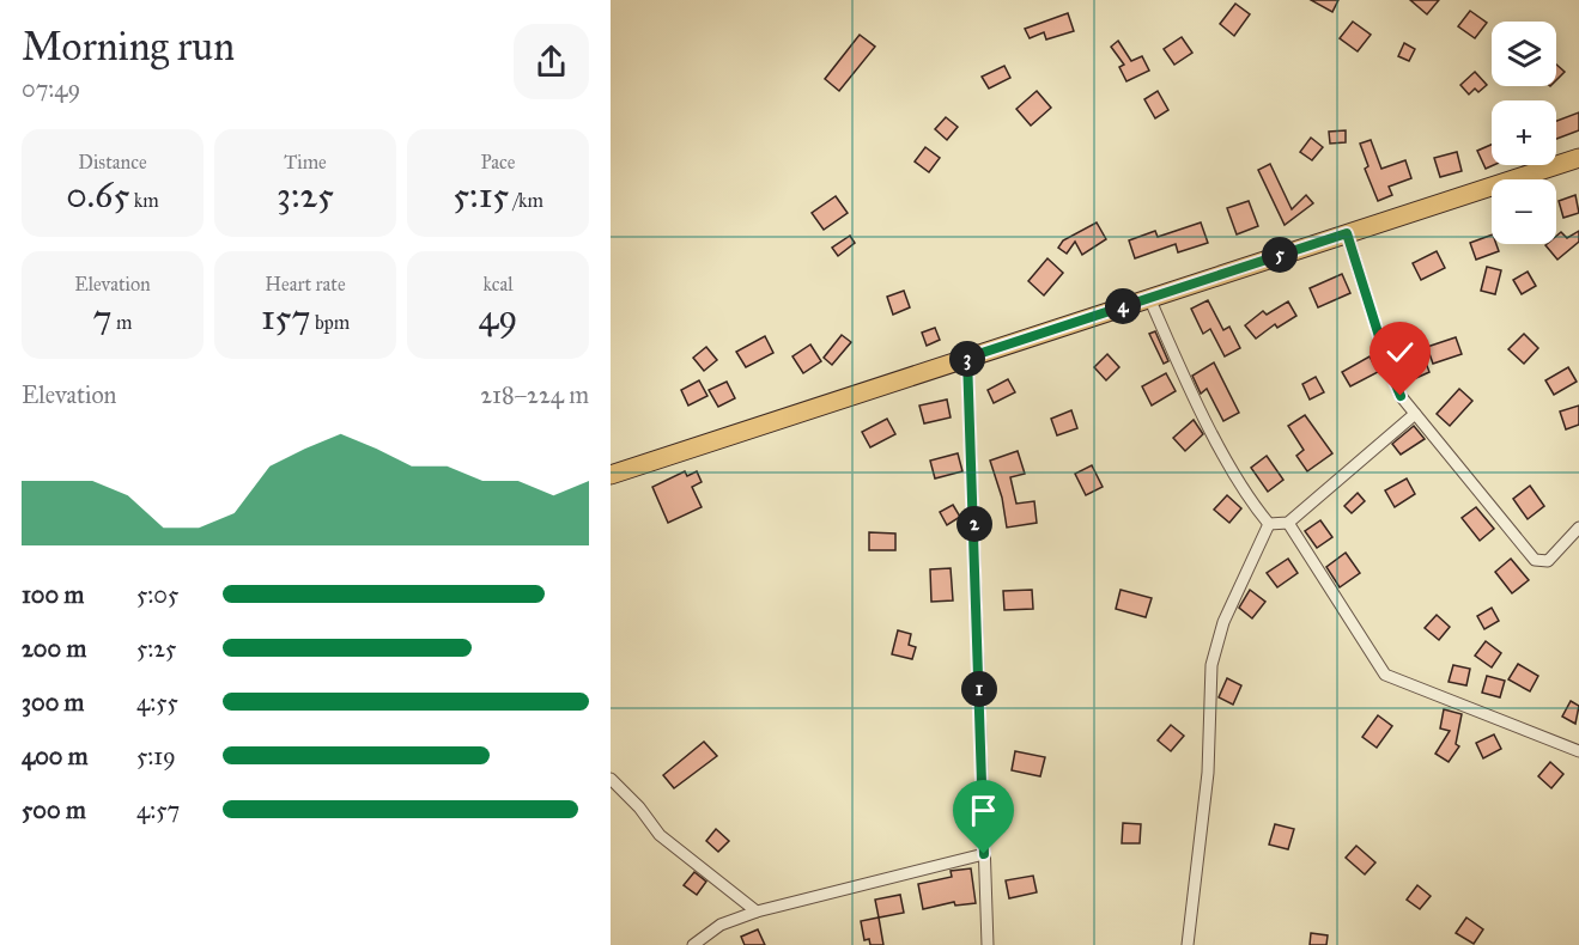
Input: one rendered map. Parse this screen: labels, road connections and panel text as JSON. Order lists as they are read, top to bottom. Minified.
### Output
{"page":{"heading":["Morning run","07:49"],"map_buttons":["+","−"],"stats":[["Distance","0.65 km"],["Time","3:25"],["Pace","5:15 /km"],["Elevation","7 m"],["Heart rate","157 bpm"],["kcal","49"]],"pins":["5","4","3","2","1"],"chart":["Elevation","218–224 m"],"list":[{"name":"100 m","note":"5:05"},{"name":"200 m","note":"5:25"},{"name":"300 m","note":"4:55"},{"name":"400 m","note":"5:19"},{"name":"500 m","note":"4:57"}]}}
